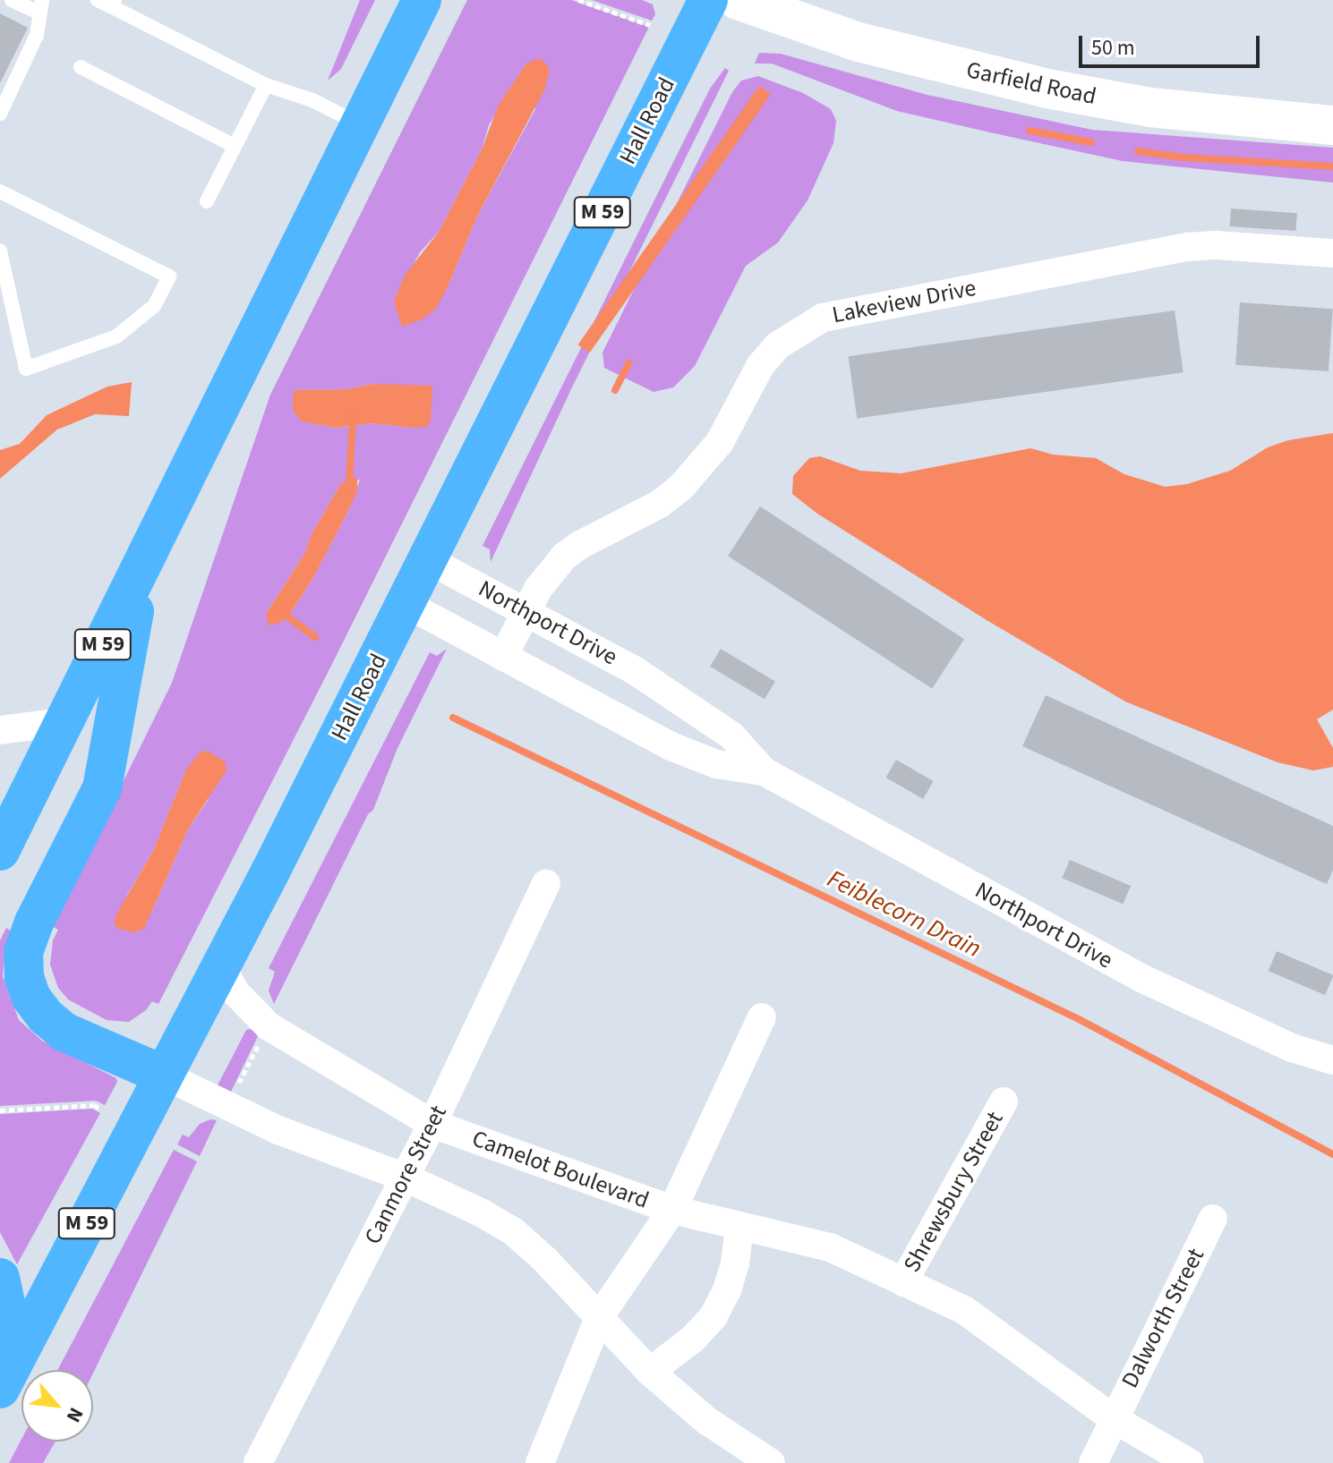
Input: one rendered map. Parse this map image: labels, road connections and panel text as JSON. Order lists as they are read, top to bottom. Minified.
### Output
{"streets":{"highway":["Hall Road","M 59"],"street":["Garfield Road","Lakeview Drive","Northport Drive","Camelot Boulevard","Canmore Street","Shrewsbury Street","Dalworth Street"]},"crossings":[["Hall Road","Northport Drive"],["Hall Road","Camelot Boulevard"],["Lakeview Drive","Northport Drive"],["Camelot Boulevard","Canmore Street"],["Camelot Boulevard","Shrewsbury Street"],["Camelot Boulevard","Dalworth Street"]],"water":["Feiblecorn Drain"],"scale_bar":"50 m","north":"bottom right"}
